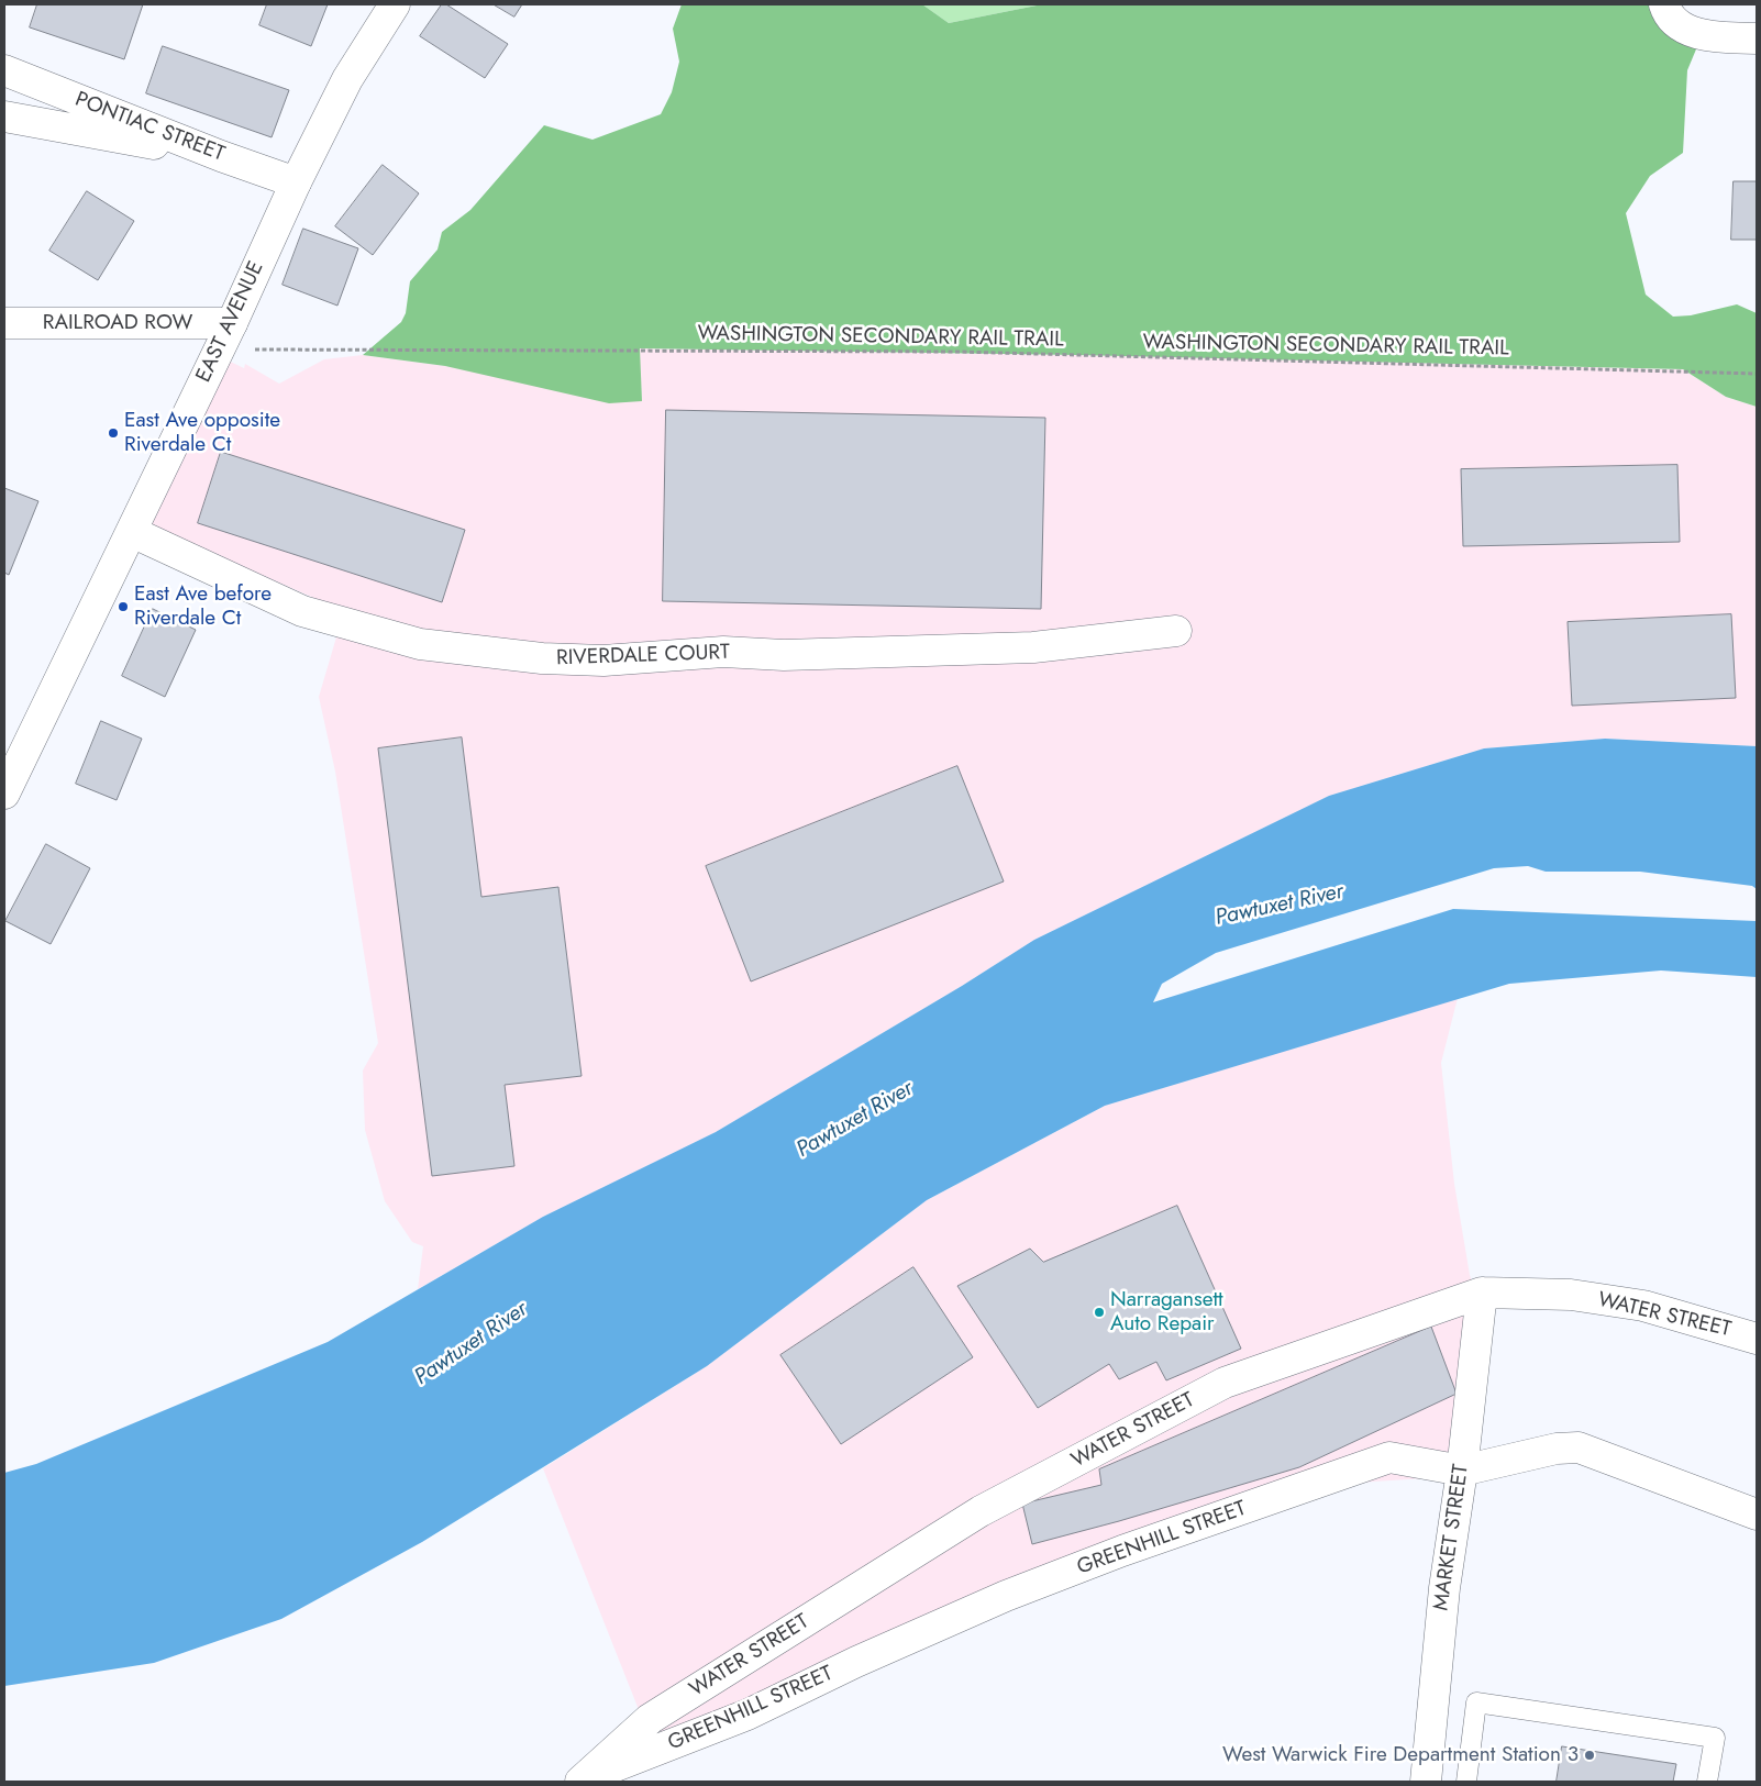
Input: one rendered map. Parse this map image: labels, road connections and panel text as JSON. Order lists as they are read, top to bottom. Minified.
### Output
{"streets":{"street":["PONTIAC STREET","EAST AVENUE","RAILROAD ROW","RIVERDALE COURT","WATER STREET","MARKET STREET","GREENHILL STREET"],"path":["WASHINGTON SECONDARY RAIL TRAIL"]},"crossings":[["PONTIAC STREET","EAST AVENUE"],["EAST AVENUE","RAILROAD ROW"],["EAST AVENUE","WASHINGTON SECONDARY RAIL TRAIL"],["EAST AVENUE","RIVERDALE COURT"],["WATER STREET","MARKET STREET"],["WATER STREET","GREENHILL STREET"],["MARKET STREET","GREENHILL STREET"]],"water":["Pawtuxet River"],"places":["East Ave opposite Riverdale Ct","East Ave before Riverdale Ct","Narragansett Auto Repair","West Warwick Fire Department Station 3"]}
